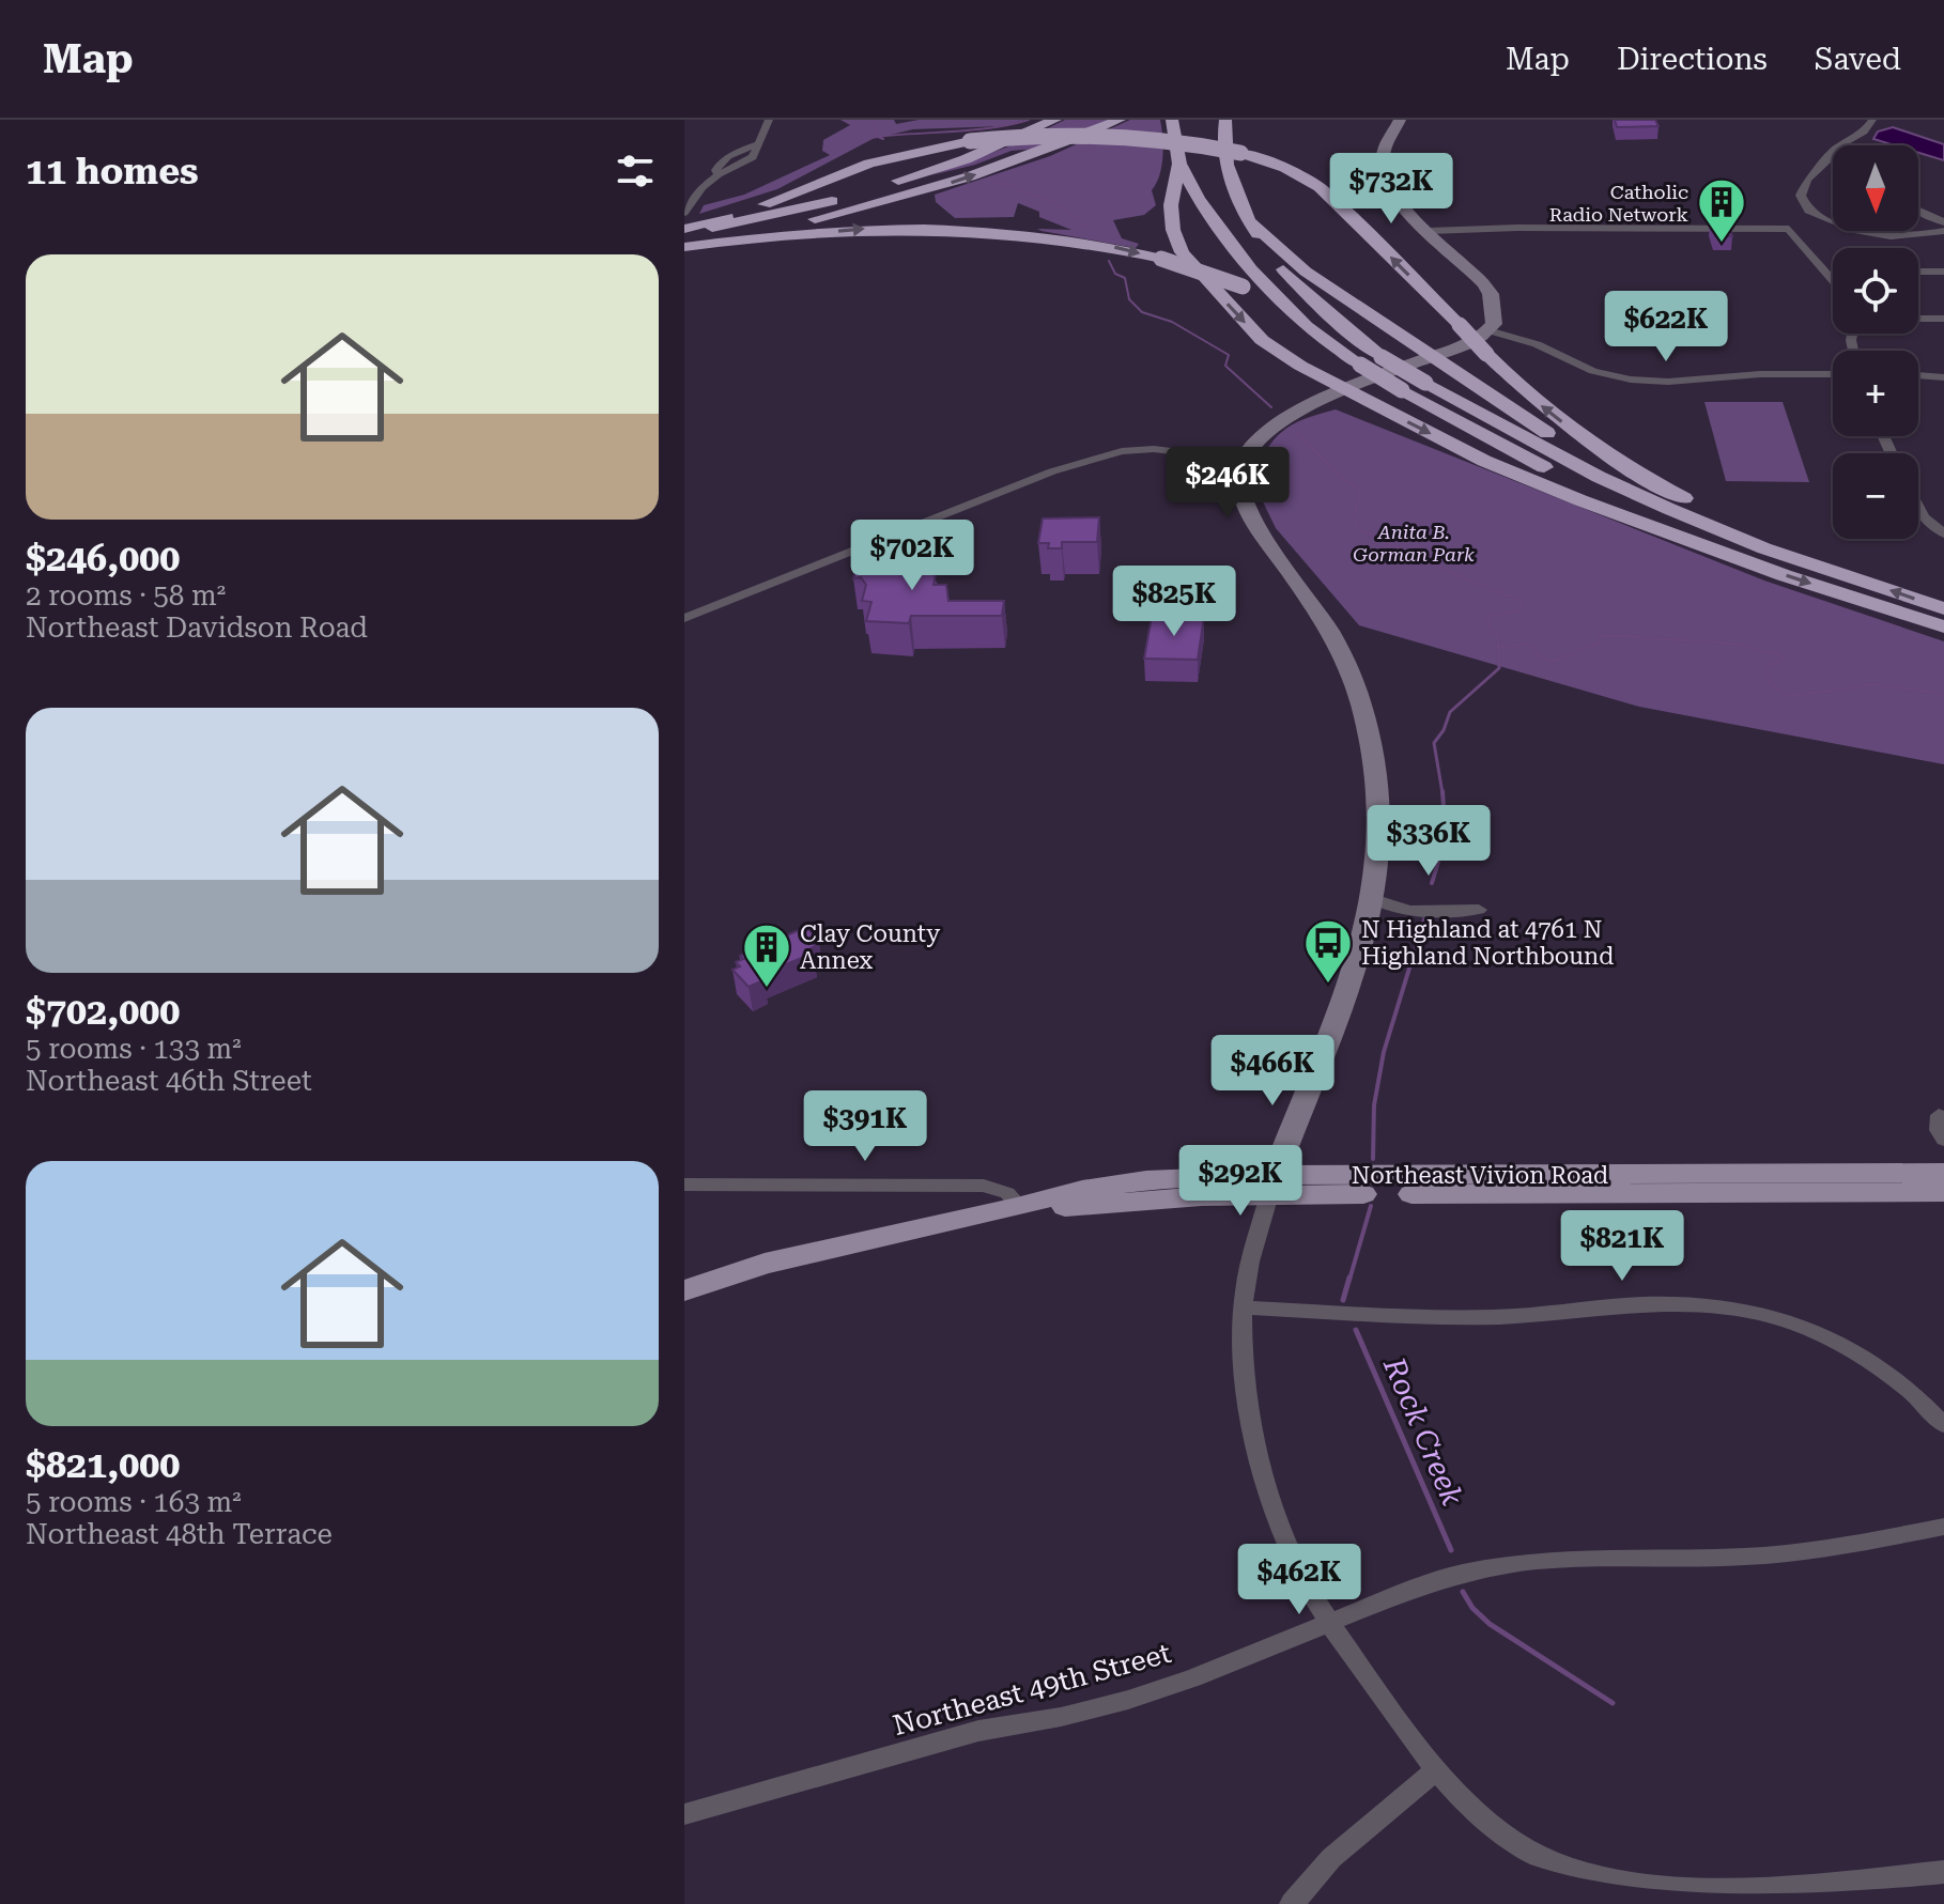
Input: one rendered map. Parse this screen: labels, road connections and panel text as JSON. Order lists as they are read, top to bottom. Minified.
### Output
{"streets":{"main road":["Northeast Vivion Road"],"street":["Northeast 49th Street"]},"water":["Rock Creek"],"parks":["Anita B. Gorman Park"],"places":{"building":["Catholic Radio Network","Clay County Annex"],"bus stop":["N Highland at 4761 N Highland Northbound"]},"north":"bottom","page":{"header":"Map","nav":["Map","Directions","Saved"],"heading":"11 homes","map_buttons":["+","−"],"price":["$732K","$622K","$246K","$702K","$825K","$336K","$466K","$391K","$292K","$821K","$462K"],"list":[{"name":"$246,000","note":"2 rooms · 58 m² · Northeast Davidson Road"},{"name":"$702,000","note":"5 rooms · 133 m² · Northeast 46th Street"},{"name":"$821,000","note":"5 rooms · 163 m² · Northeast 48th Terrace"}]}}
